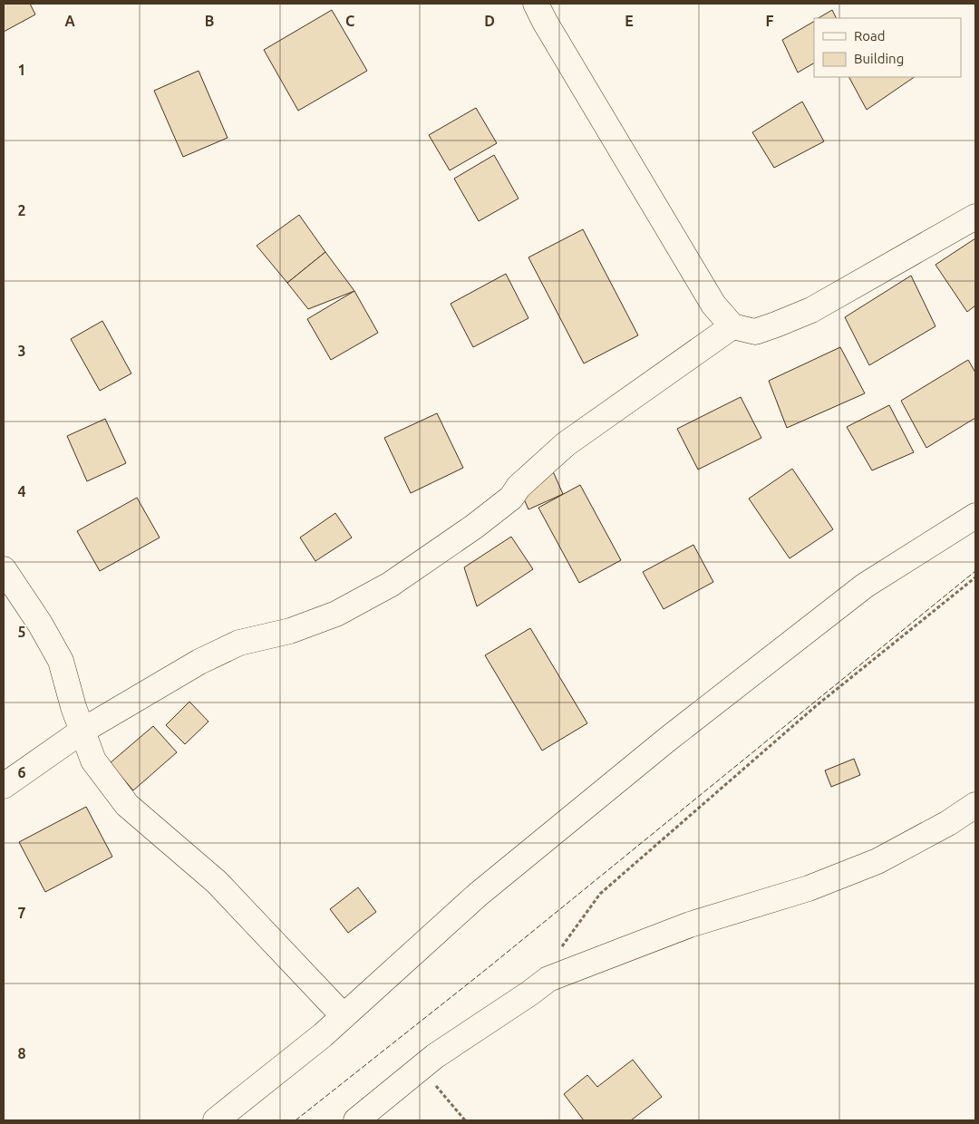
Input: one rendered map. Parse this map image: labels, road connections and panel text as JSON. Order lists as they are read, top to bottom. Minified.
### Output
{"legend":["Road","Building"],"grid":{"columns":["A","B","C","D","E","F"],"rows":["1","2","3","4","5","6","7","8"]}}
